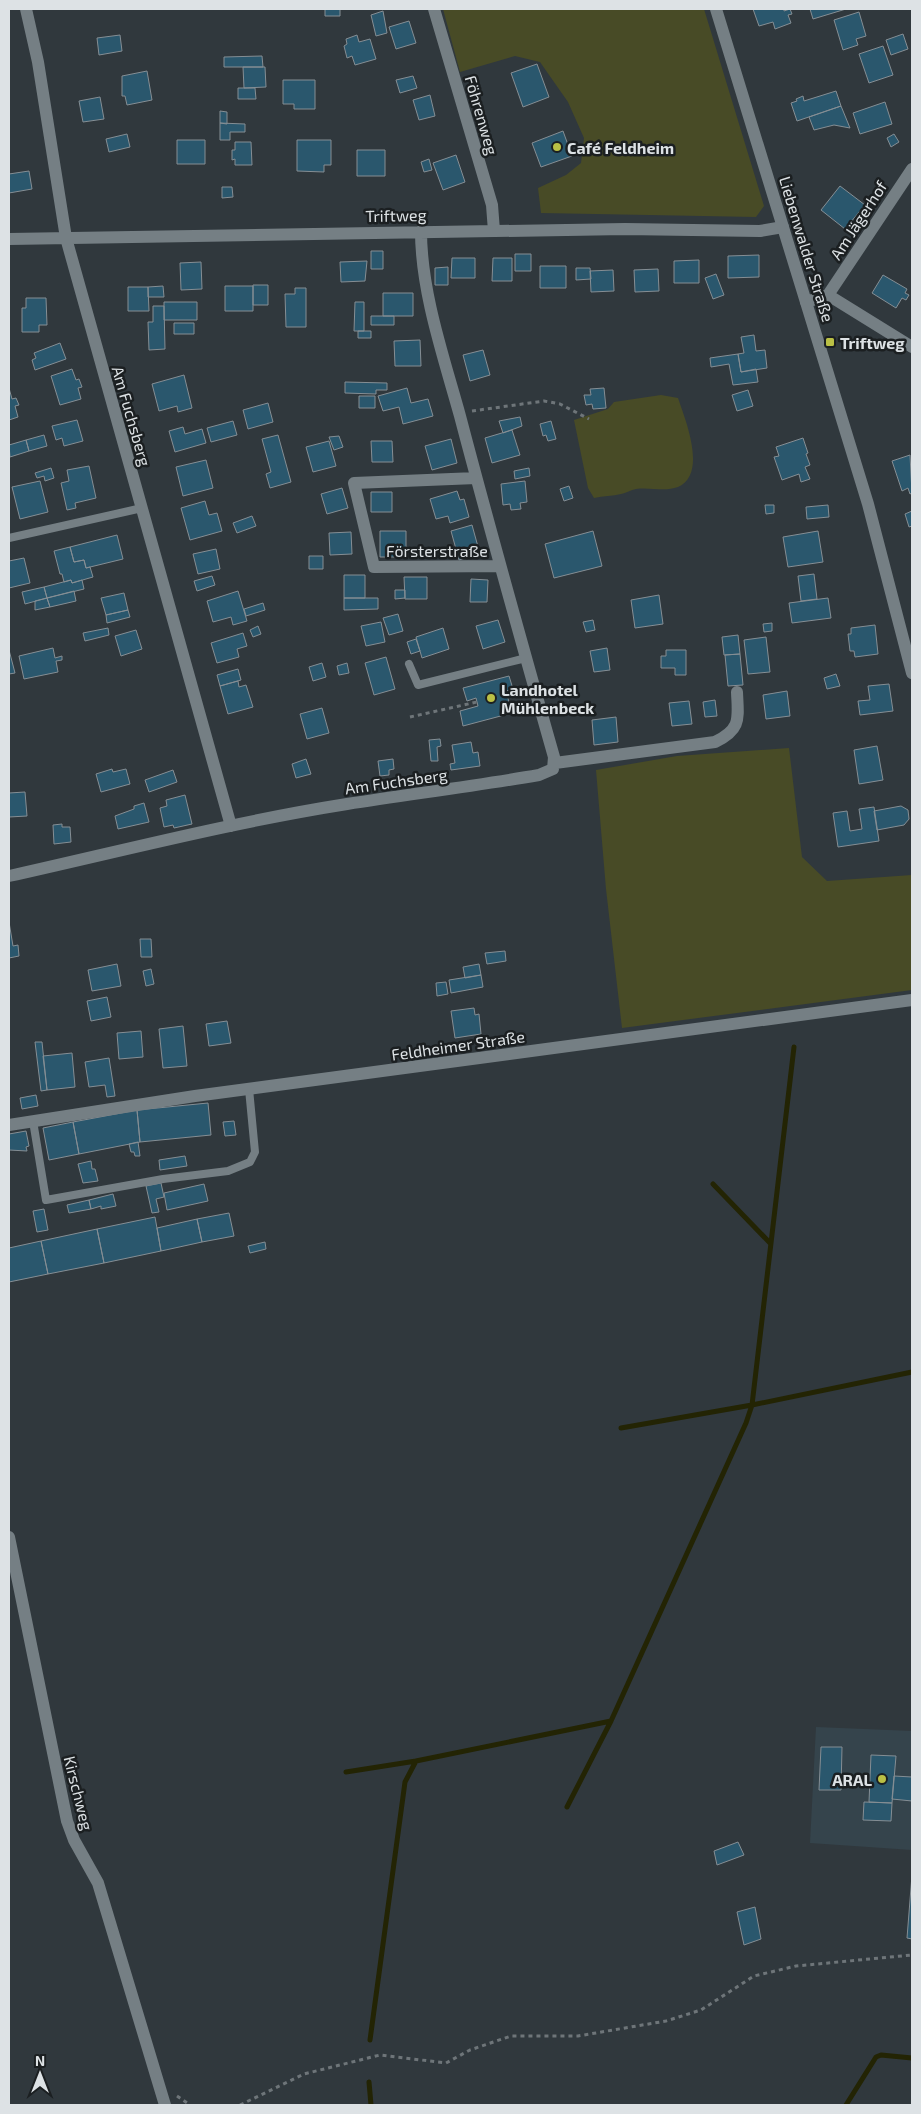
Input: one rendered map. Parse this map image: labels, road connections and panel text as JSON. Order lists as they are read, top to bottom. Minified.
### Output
{"streets":{"street":["Föhrenweg","Triftweg","Am Jägerhof","Liebenwalder Straße","Am Fuchsberg","Försterstraße","Feldheimer Straße","Kirschweg"]},"crossings":[["Föhrenweg","Triftweg"],["Triftweg","Liebenwalder Straße"],["Triftweg","Am Fuchsberg"],["Triftweg","Försterstraße"],["Am Fuchsberg","Försterstraße"]],"places":{"other":["Café Feldheim","Landhotel Mühlenbeck","ARAL"],"transit":["Triftweg"]},"north":"top"}
